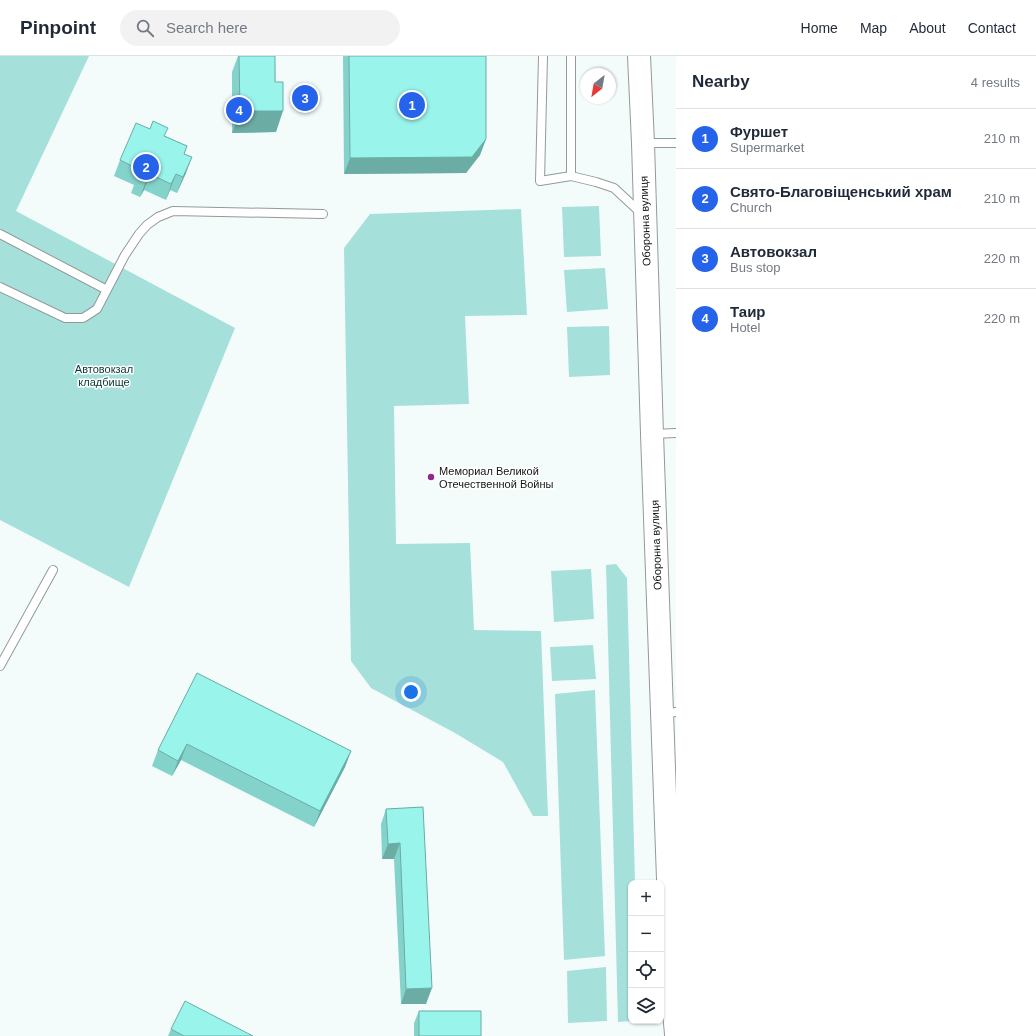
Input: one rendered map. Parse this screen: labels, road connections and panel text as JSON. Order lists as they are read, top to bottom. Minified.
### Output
{"streets":{"main road":["Оборонна вулиця"]},"parks":["Автовокзал кладбище"],"places":["Мемориал Великой Отечественной Войны"],"north":"bottom left","page":{"header":"Pinpoint","search":"Search here","nav":["Home","Map","About","Contact"],"heading":["Nearby","4 results"],"pins":["3","1","4","2"],"list":[{"mark":"1","name":"Фуршет","note":"Supermarket","value":"210 m"},{"mark":"2","name":"Свято-Благовіщенський храм","note":"Church","value":"210 m"},{"mark":"3","name":"Автовокзал","note":"Bus stop","value":"220 m"},{"mark":"4","name":"Таир","note":"Hotel","value":"220 m"}],"map_buttons":["+","−"]}}
